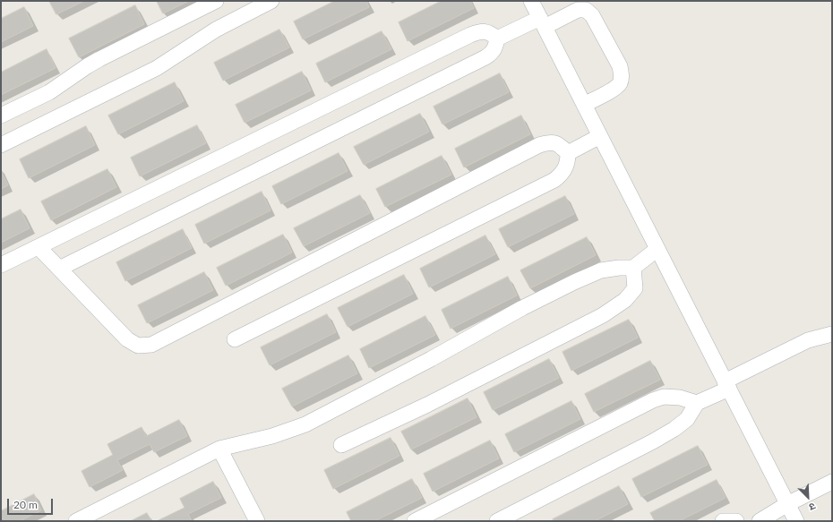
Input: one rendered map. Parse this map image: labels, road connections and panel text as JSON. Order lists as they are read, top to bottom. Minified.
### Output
{"scale_bar":"20 m","north":"bottom right"}
